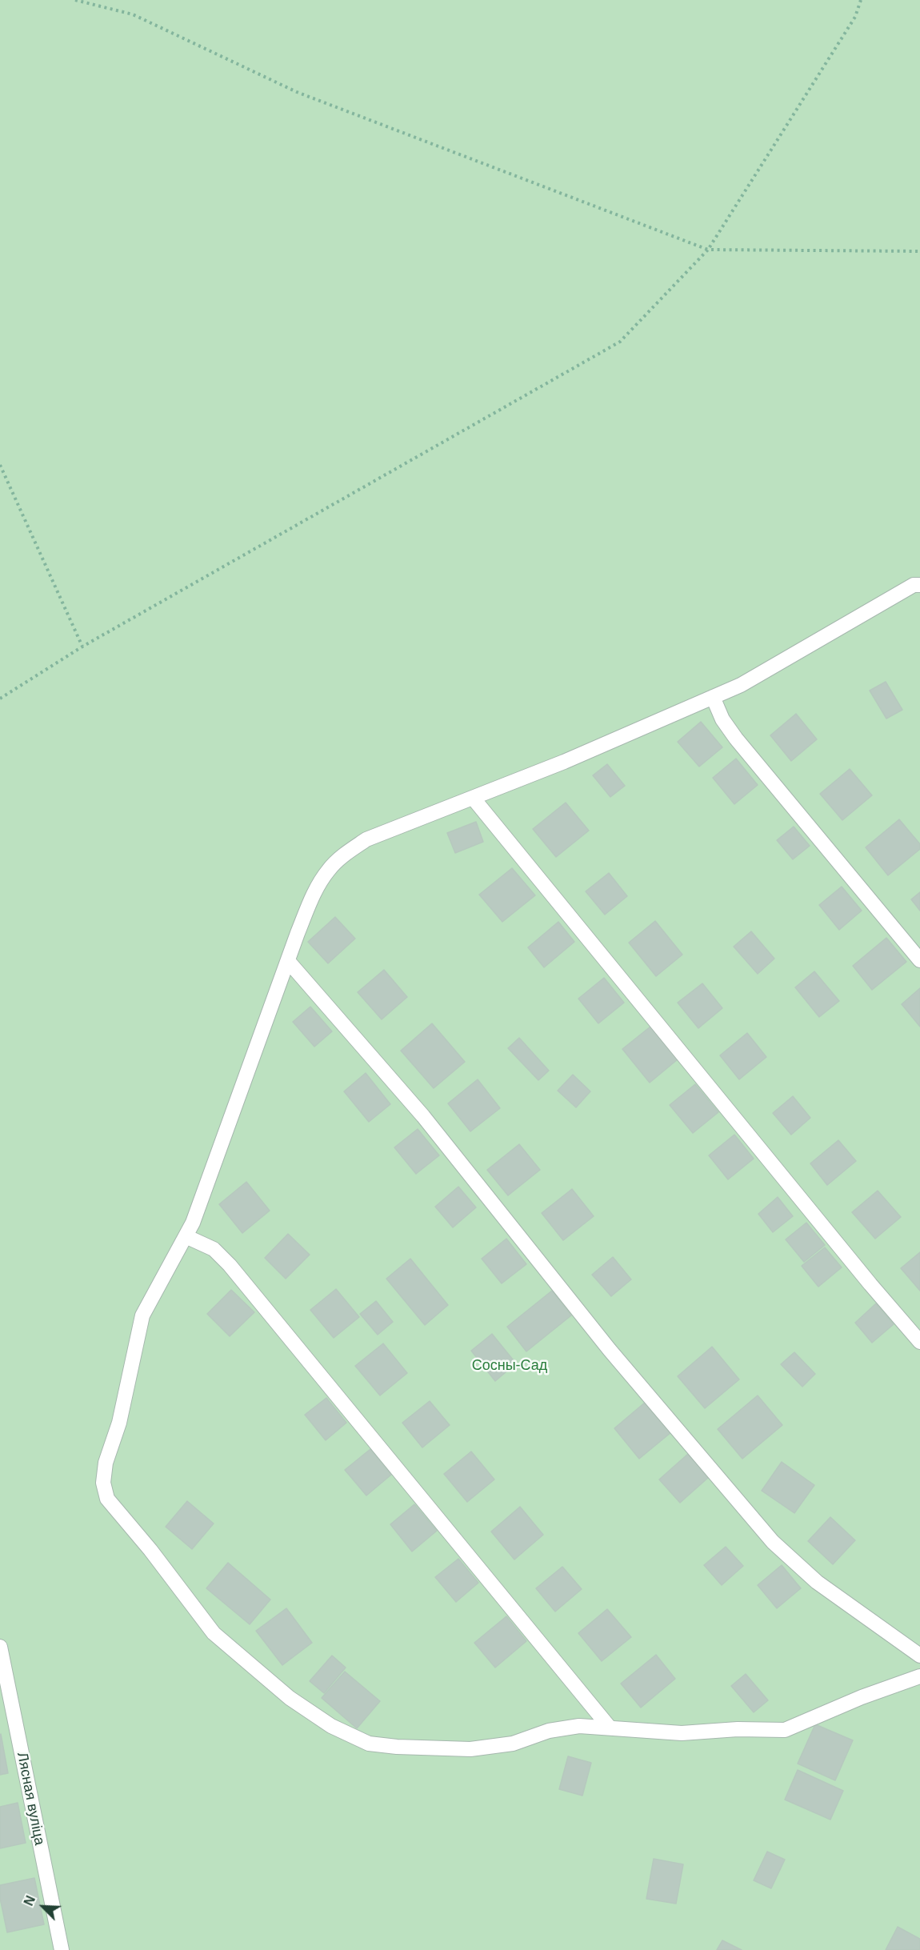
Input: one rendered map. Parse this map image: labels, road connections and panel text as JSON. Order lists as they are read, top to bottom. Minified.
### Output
{"streets":{"street":["Лясная вуліца"]},"parks":["Сосны-Сад"],"north":"top left"}
